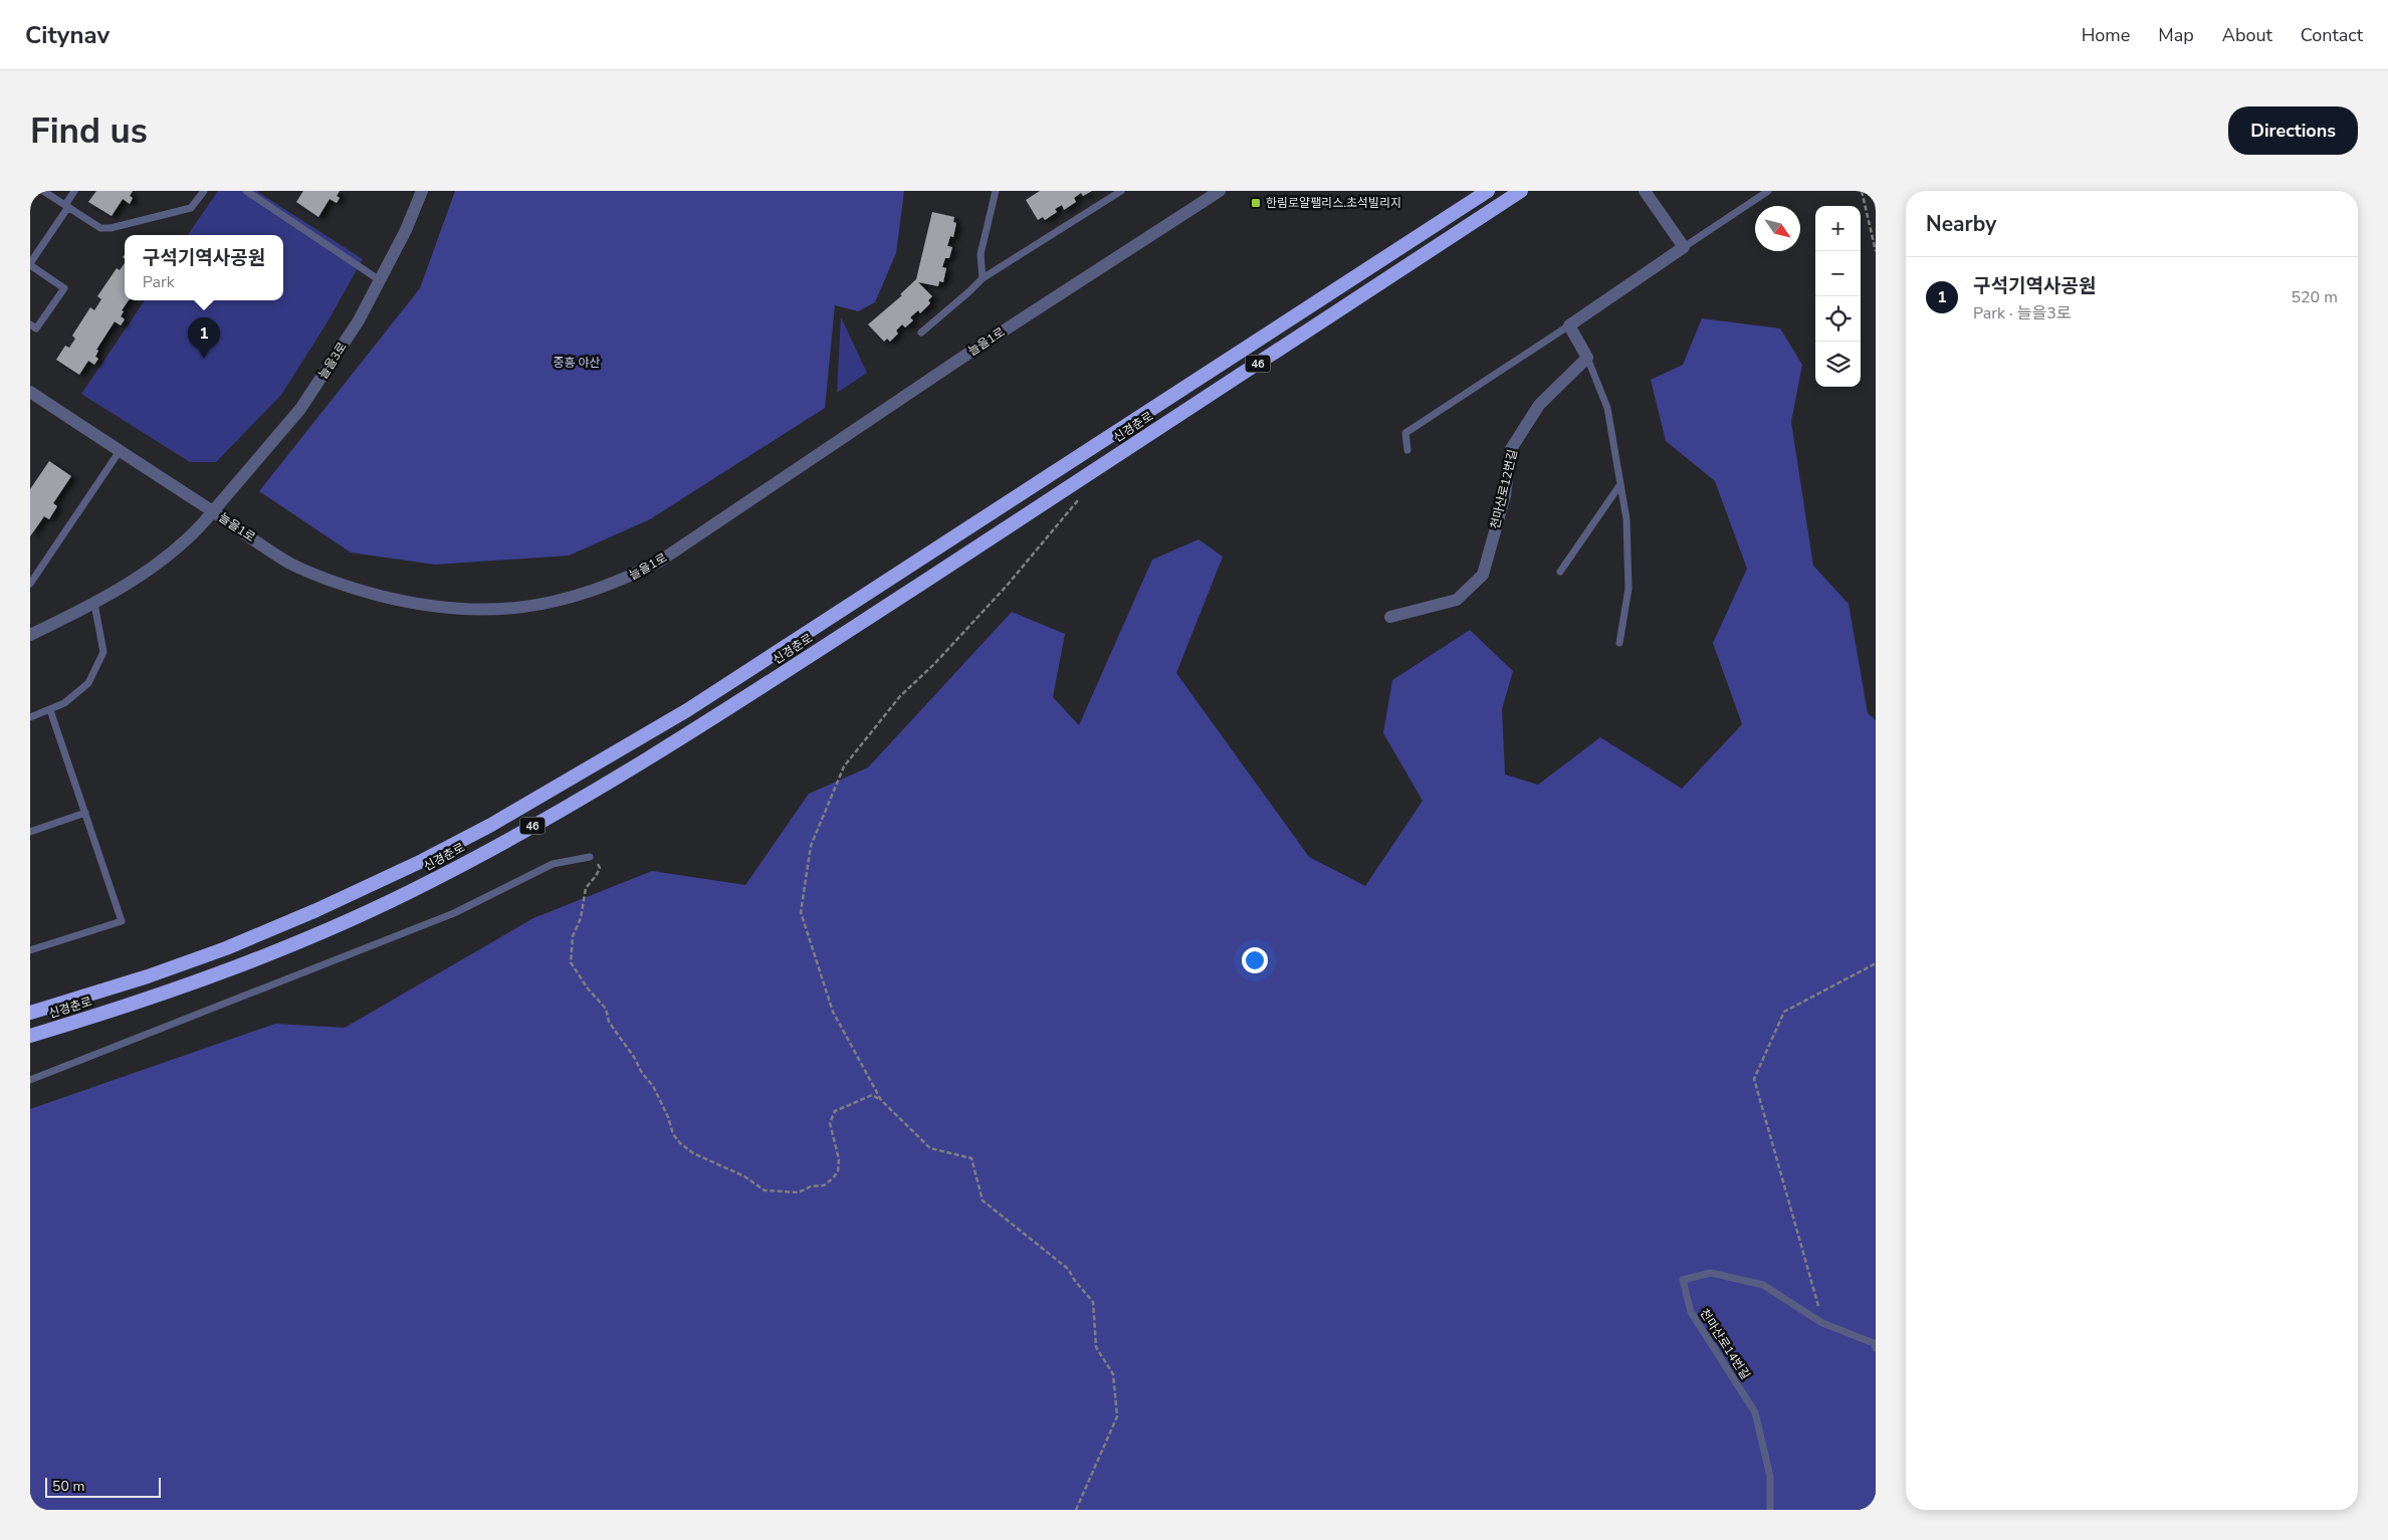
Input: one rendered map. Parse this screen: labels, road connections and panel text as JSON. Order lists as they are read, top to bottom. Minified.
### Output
{"streets":{"highway":["46","신경춘로"],"street":["늘을1로","늘을3로","천마산로12번길"],"lane":["천마산로14번길"]},"crossings":[["늘을1로","늘을3로"]],"parks":["중흥 야산"],"places":{"transit":["한림로얄팰리스.초석빌리지"]},"scale_bar":"50 m","north":"bottom right","page":{"header":"Citynav","nav":["Home","Map","About","Contact"],"buttons":"Directions","title":"Find us","heading":"Nearby","map_buttons":["+","−"],"popup":["구석기역사공원","Park"],"list":[{"mark":"1","name":"구석기역사공원","note":"Park · 늘을3로","value":"520 m"}],"pins":"1","scale":"50 m"}}
